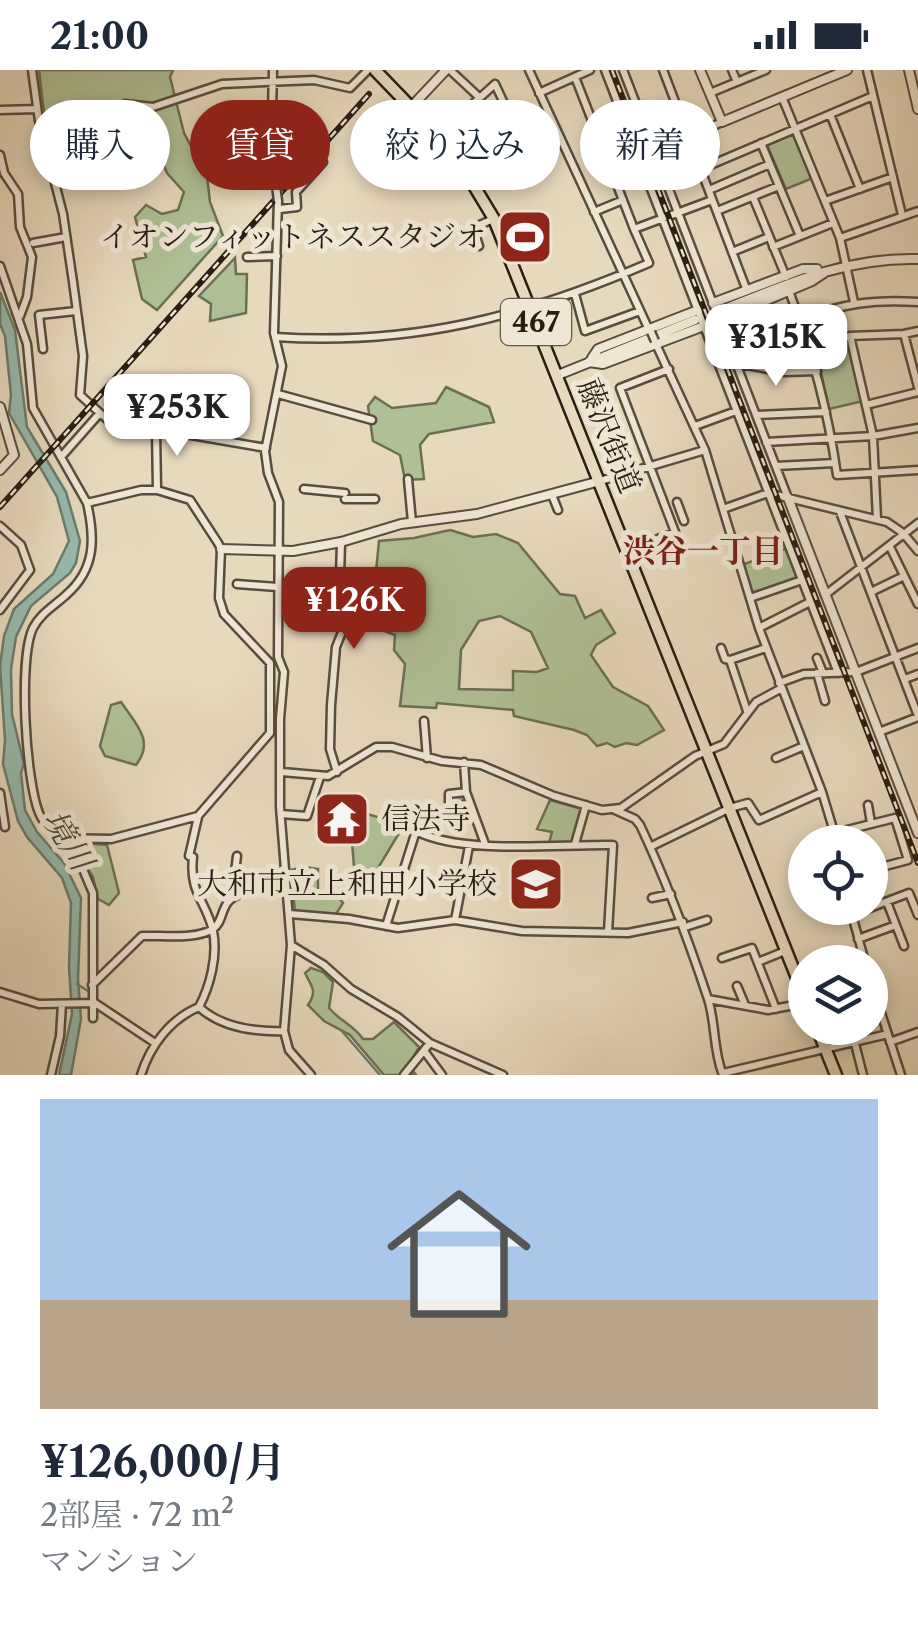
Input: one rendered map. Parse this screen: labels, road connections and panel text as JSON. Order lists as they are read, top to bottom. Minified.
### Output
{"streets":{"highway":["467","藤沢街道"]},"crossings":[["467","藤沢街道"]],"districts":["渋谷一丁目"],"water":["境川"],"places":{"sports":["イオンフィットネススタジオ"],"temple":["信法寺"],"school or university":["大和市立上和田小学校"]},"page":{"status":"21:00","chip":["購入","賃貸","絞り込み","新着"],"price":["¥315K","¥253K","¥126K"],"list":[{"name":"¥126,000/月","note":"2部屋 · 72 m² · マンション"}]}}
